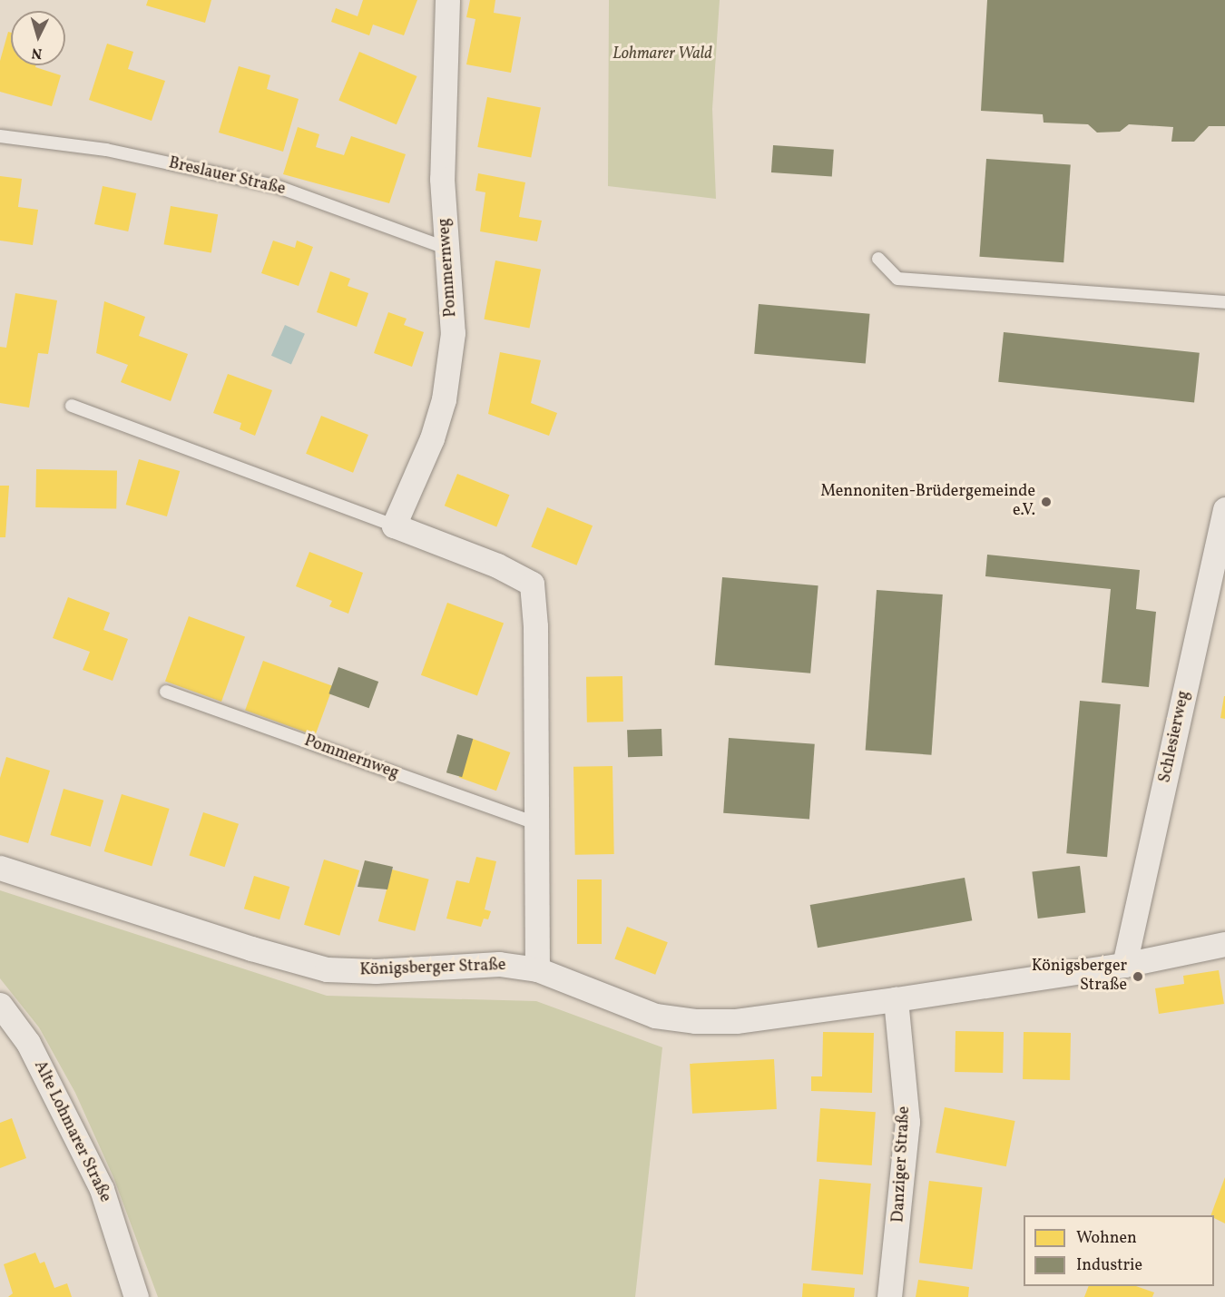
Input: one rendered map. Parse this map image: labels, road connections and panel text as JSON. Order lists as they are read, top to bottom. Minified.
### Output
{"streets":{"street":["Pommernweg","Schlesierweg","Königsberger Straße","Alte Lohmarer Straße","Danziger Straße"],"lane":["Breslauer Straße"]},"crossings":[["Breslauer Straße","Pommernweg"],["Schlesierweg","Königsberger Straße"],["Königsberger Straße","Danziger Straße"]],"parks":["Lohmarer Wald"],"places":["Mennoniten-Brüdergemeinde e.V.","Königsberger Straße"],"legend":["Wohnen","Industrie"],"north":"bottom"}
